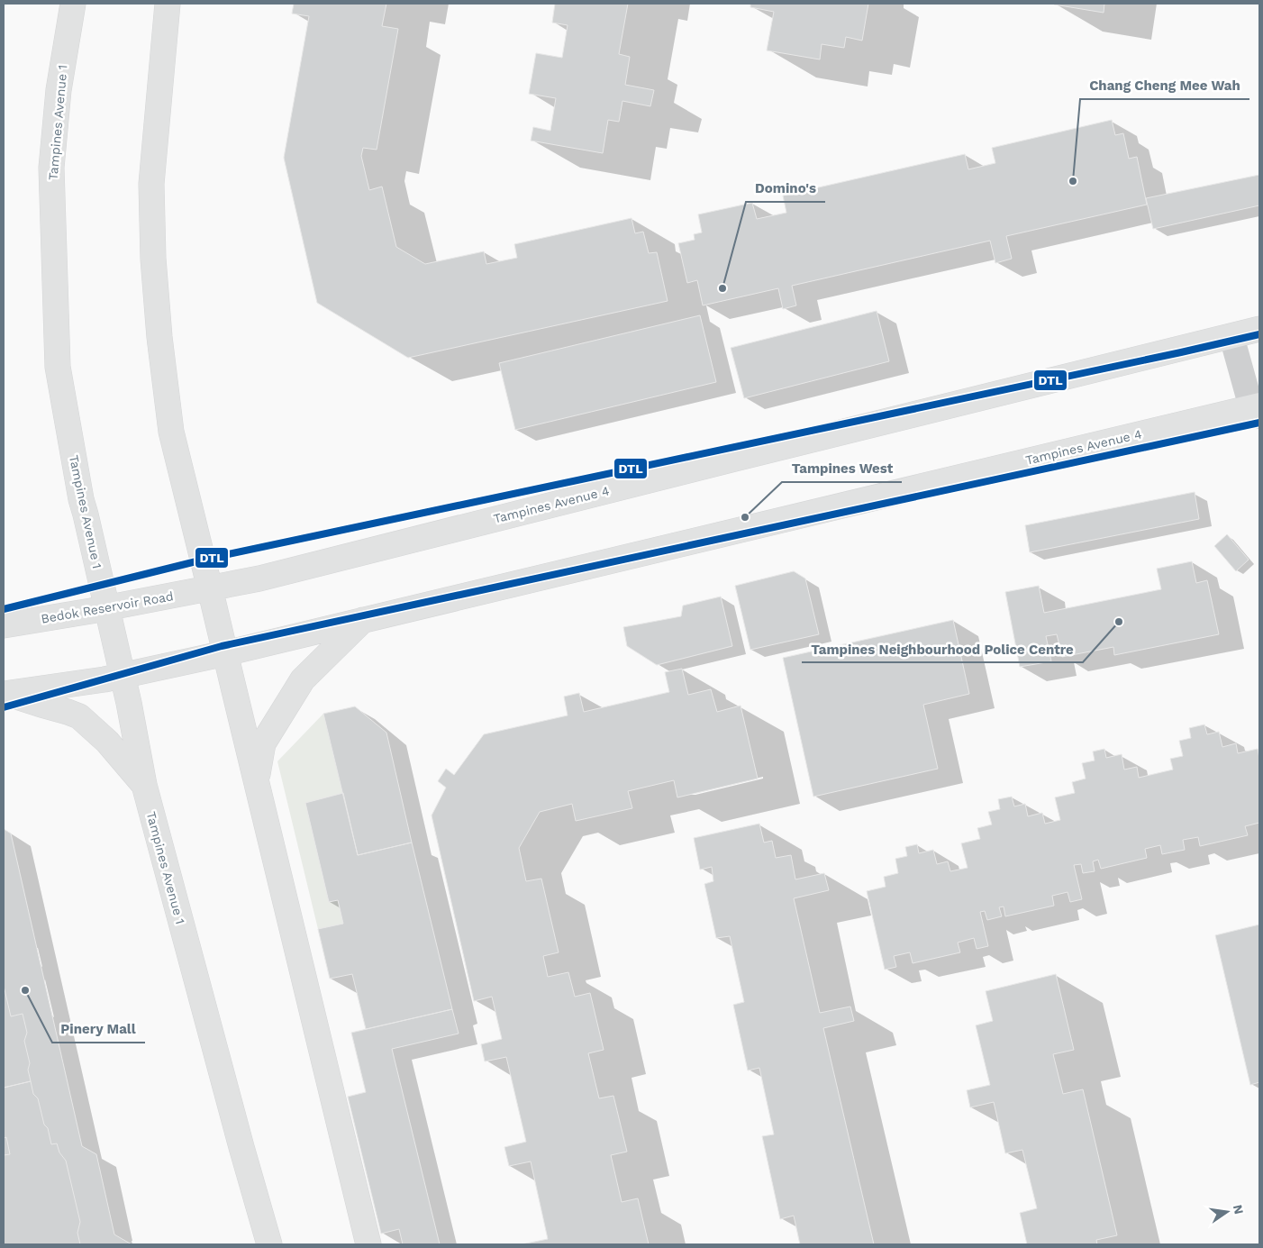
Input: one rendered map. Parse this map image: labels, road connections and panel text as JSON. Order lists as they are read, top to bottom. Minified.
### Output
{"streets":{"main road":["Tampines Avenue 1","Tampines Avenue 4","Bedok Reservoir Road"]},"crossings":[["Tampines Avenue 1","Bedok Reservoir Road"],["Tampines Avenue 4","Bedok Reservoir Road"]],"places":["Chang Cheng Mee Wah","Domino's","Tampines West","Tampines Neighbourhood Police Centre","Pinery Mall"],"lines":["transit line DTL"],"north":"right"}
